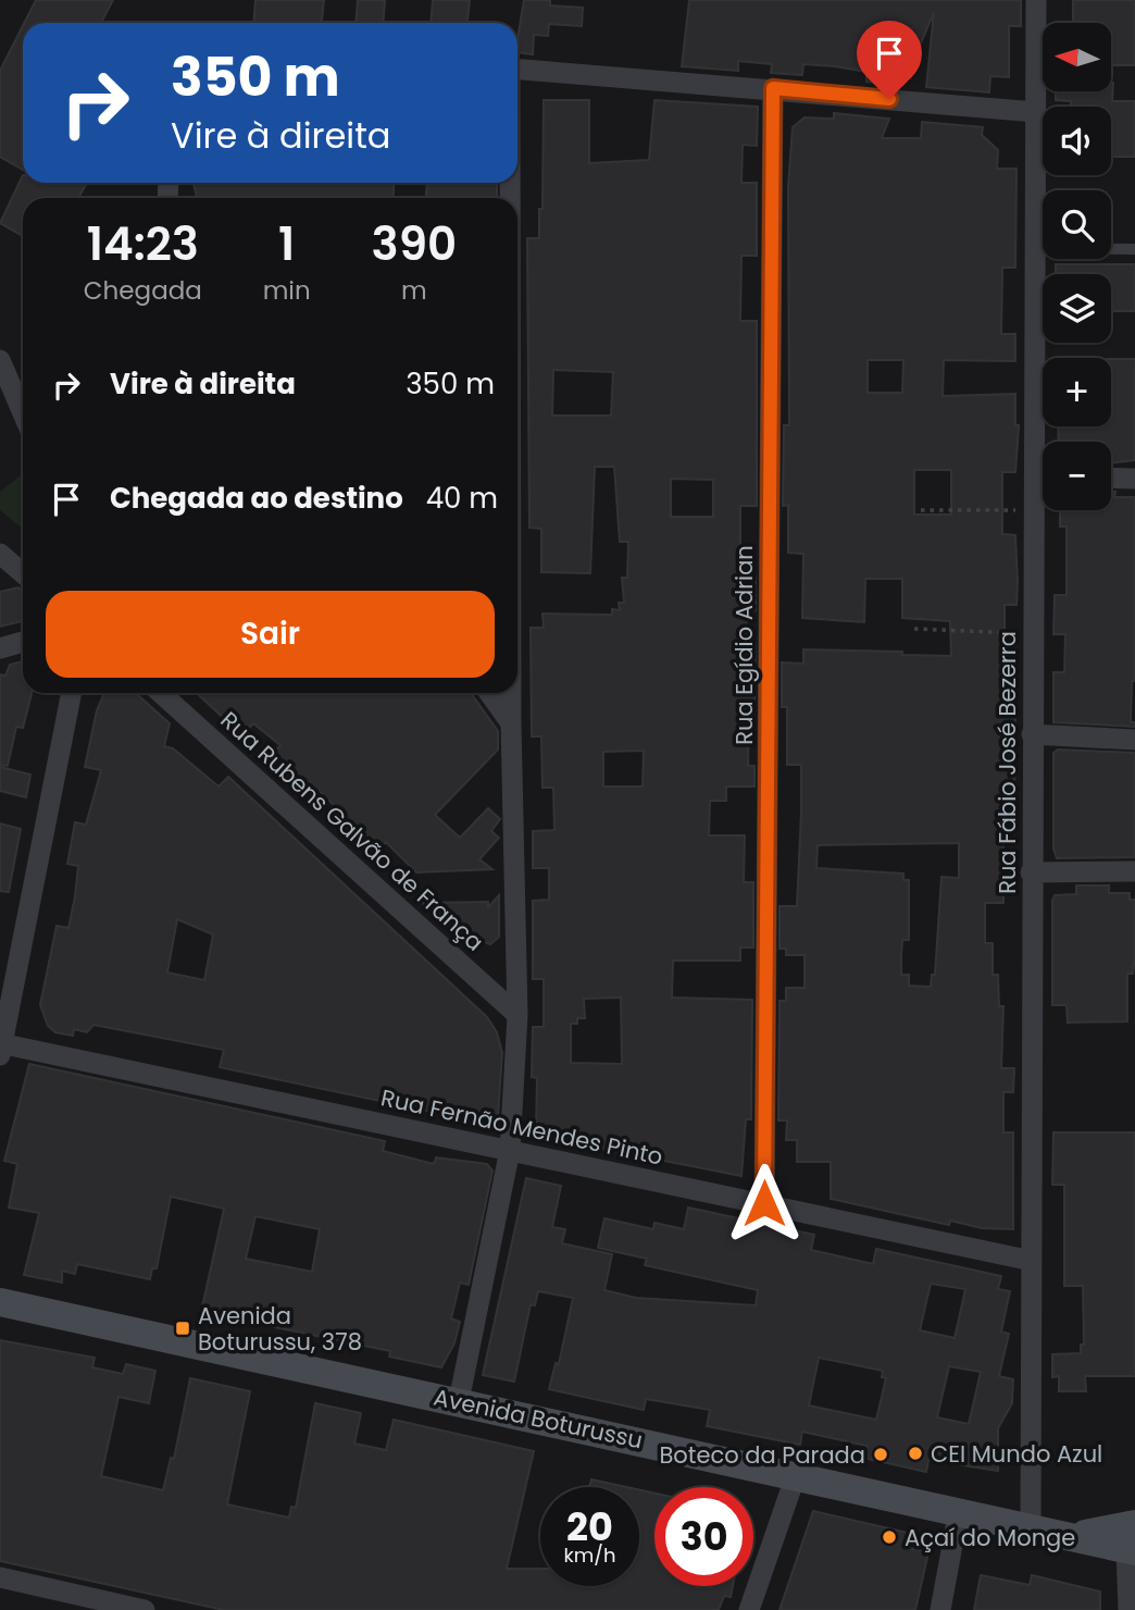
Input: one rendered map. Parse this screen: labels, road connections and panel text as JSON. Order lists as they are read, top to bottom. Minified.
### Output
{"streets":{"main road":["Avenida Boturussu"],"street":["Rua Egídio Adrian","Rua Fábio José Bezerra","Rua Rubens Galvão de França","Rua Fernão Mendes Pinto"]},"crossings":[["Rua Egídio Adrian","Rua Fernão Mendes Pinto"],["Rua Fábio José Bezerra","Rua Fernão Mendes Pinto"],["Rua Fábio José Bezerra","Avenida Boturussu"]],"places":{"transit":["Avenida Boturussu, 378"],"other":["CEI Mundo Azul","Boteco da Parada","Açaí do Monge"]},"north":"left","page":{"map_buttons":["+","−"],"turn":["350 m","Vire à direita"],"eta":["14:23","Chegada","1","min","390","m"],"list":[{"name":"Vire à direita","value":"350 m"},{"name":"Chegada ao destino","value":"40 m"}],"buttons":"Sair","speed":"20 km/h","limit":"30"}}
